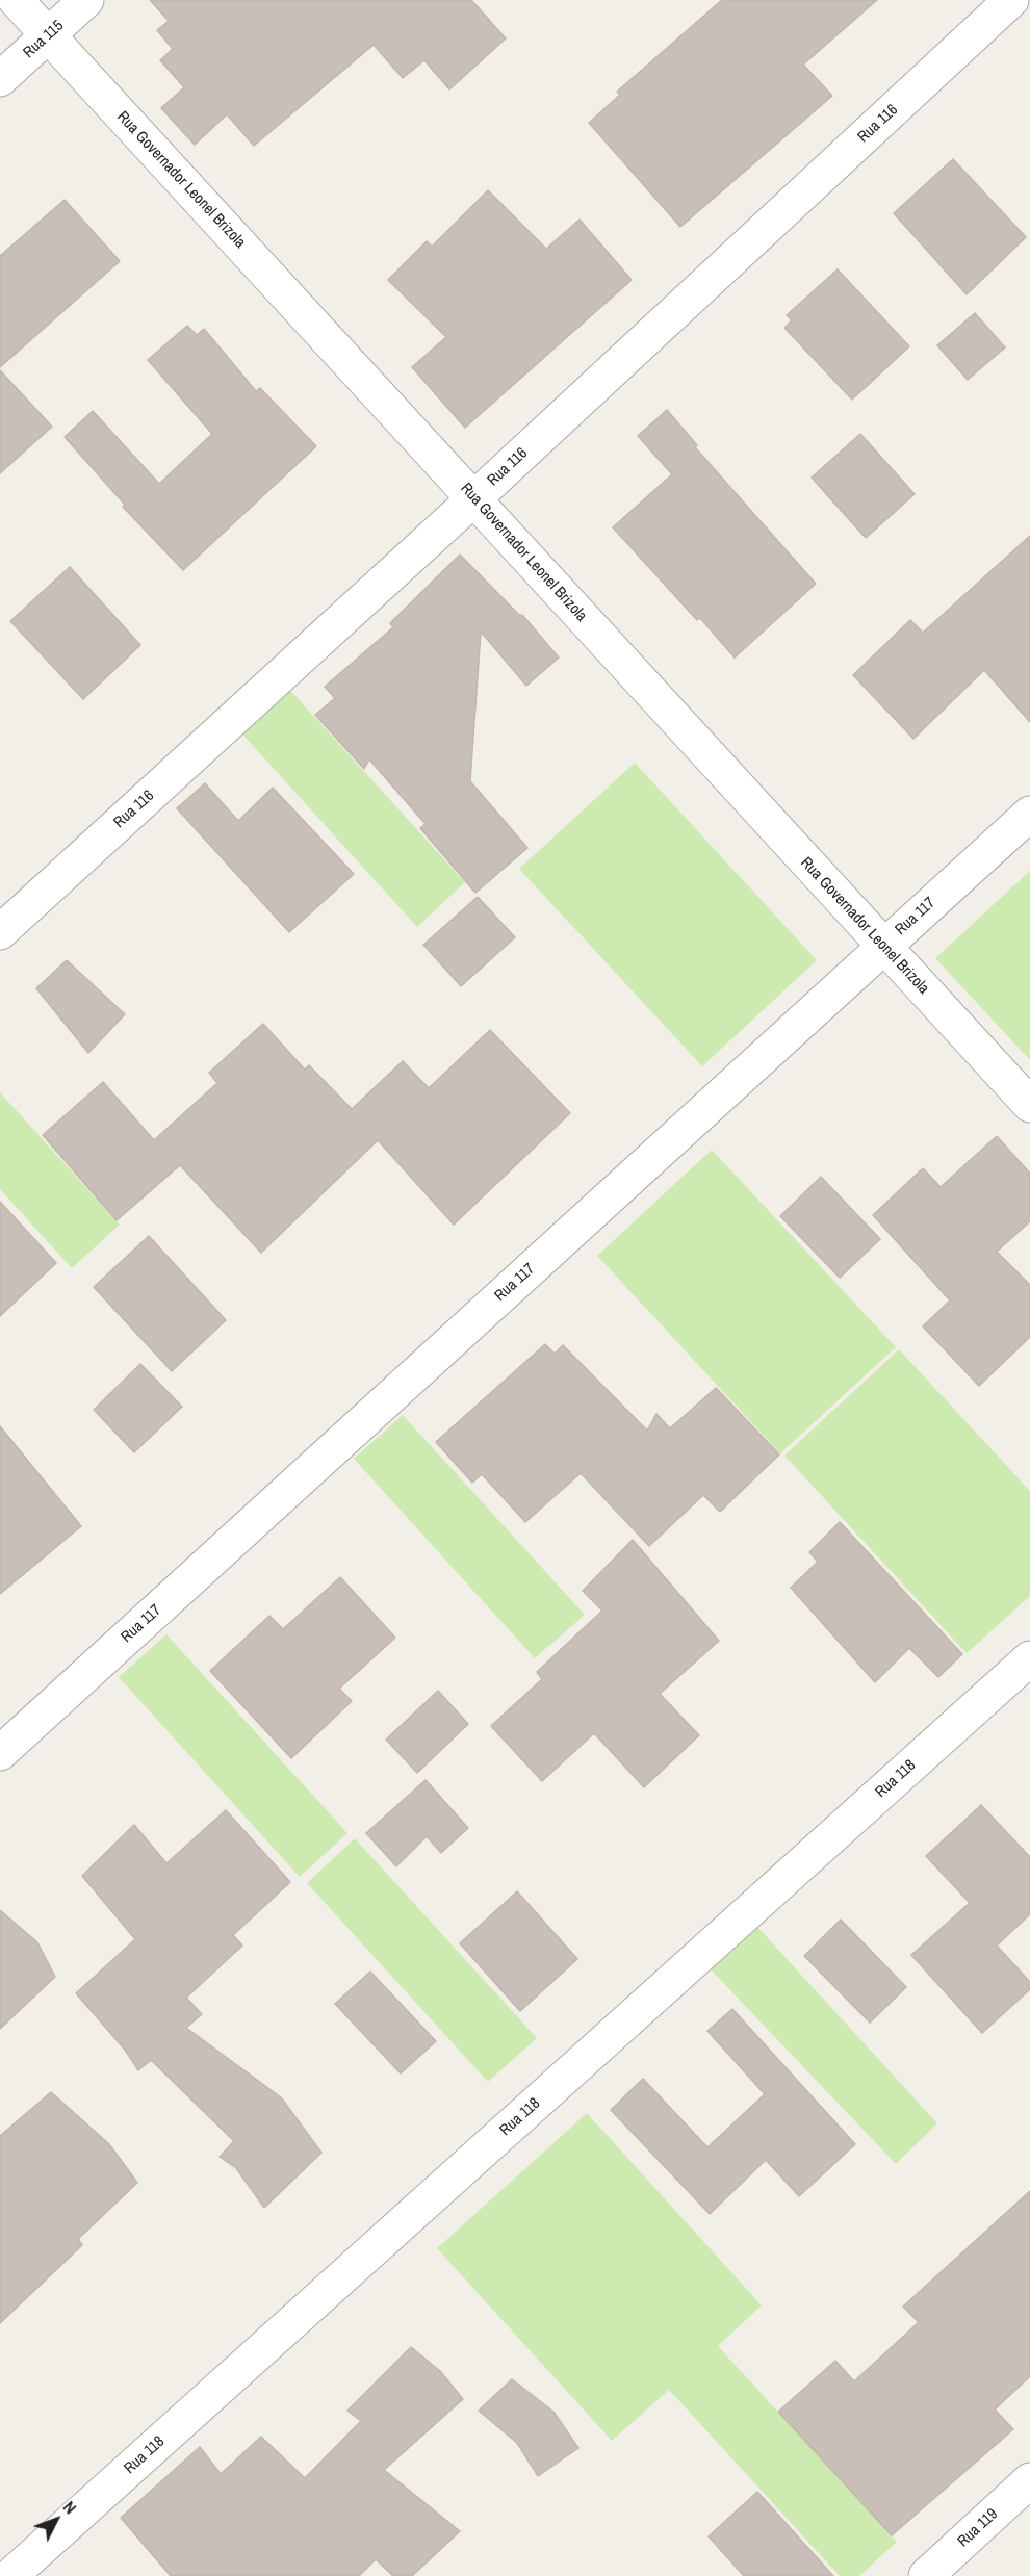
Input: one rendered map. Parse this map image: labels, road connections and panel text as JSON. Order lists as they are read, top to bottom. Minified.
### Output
{"streets":{"street":["Rua 115","Rua 116","Rua Governador Leonel Brizola","Rua 117","Rua 118","Rua 119"]},"crossings":[["Rua 115","Rua Governador Leonel Brizola"],["Rua 116","Rua Governador Leonel Brizola"],["Rua Governador Leonel Brizola","Rua 117"]],"north":"top right"}
